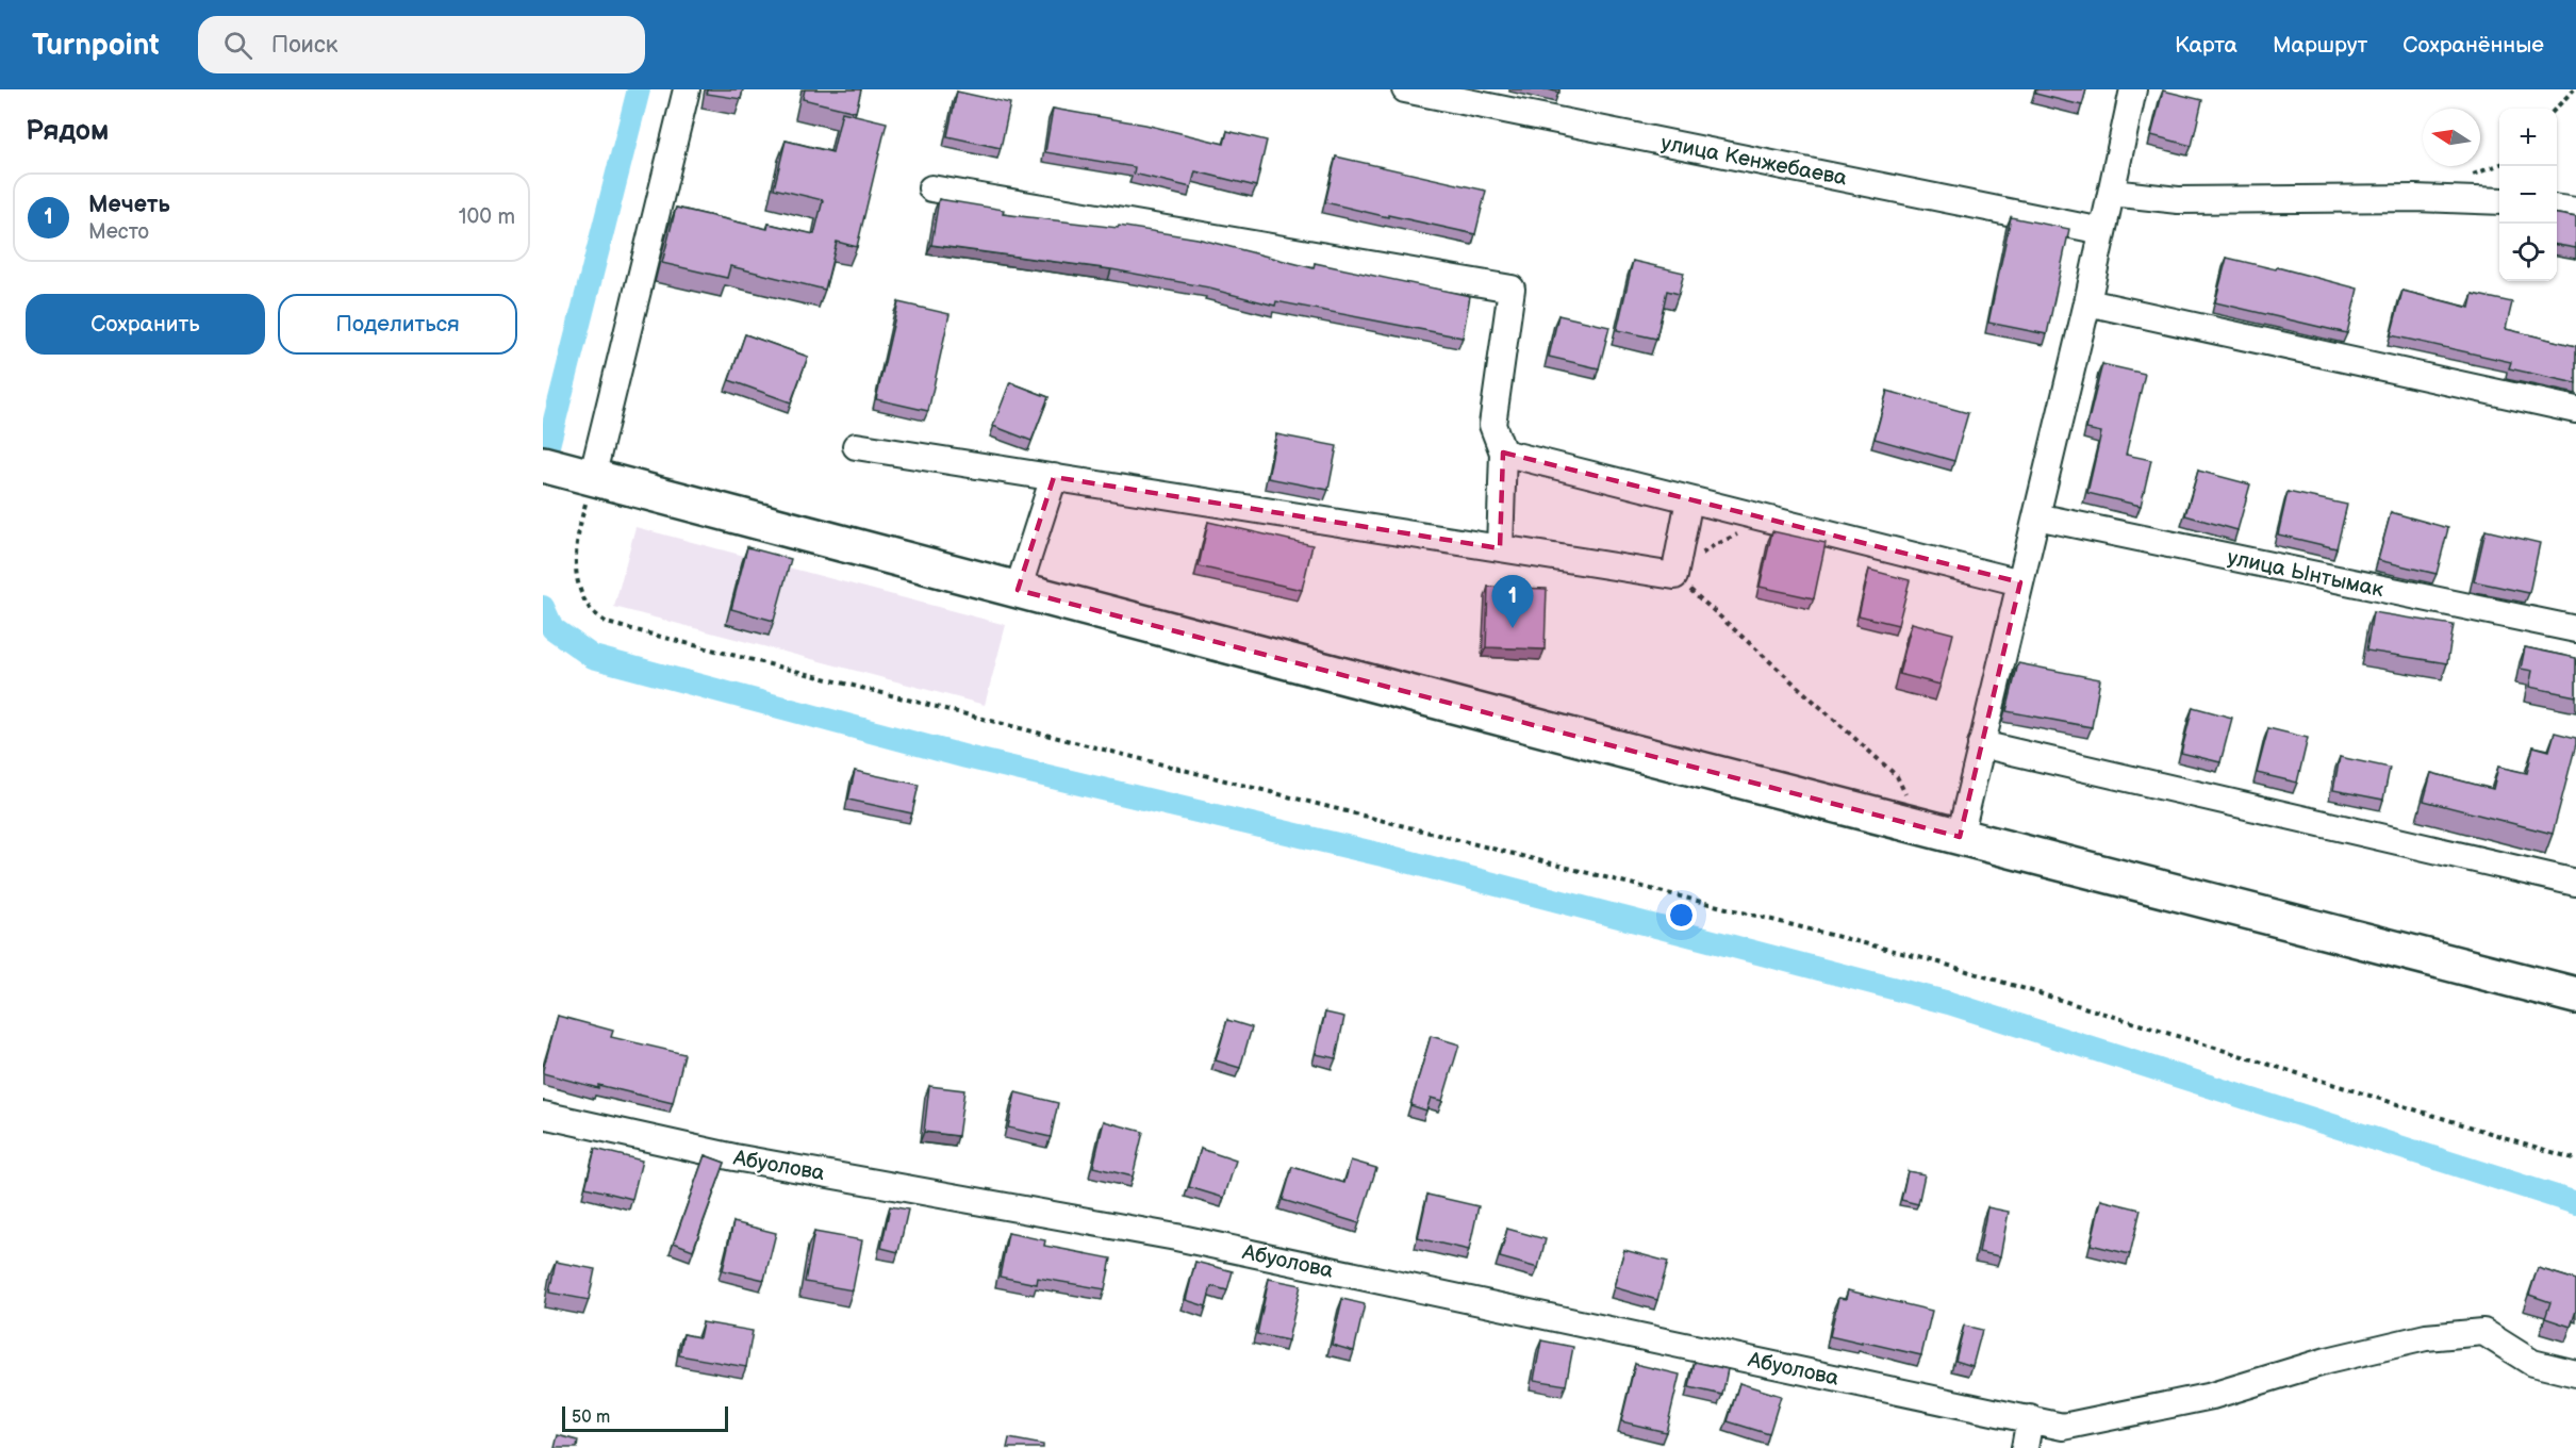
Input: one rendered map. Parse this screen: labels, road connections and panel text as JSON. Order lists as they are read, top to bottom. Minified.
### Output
{"streets":{"street":["улица Кенжебаева","улица Ынтымак","Абуолова"]},"scale_bar":"50 m","north":"left","page":{"header":"Turnpoint","search":"Поиск","nav":["Карта","Маршрут","Сохранённые"],"heading":"Рядом","map_buttons":["+","−"],"list":[{"mark":"1","name":"Мечеть","note":"Место","value":"100 m"}],"buttons":["Сохранить","Поделиться"],"pins":"1","scale":"50 m"}}
